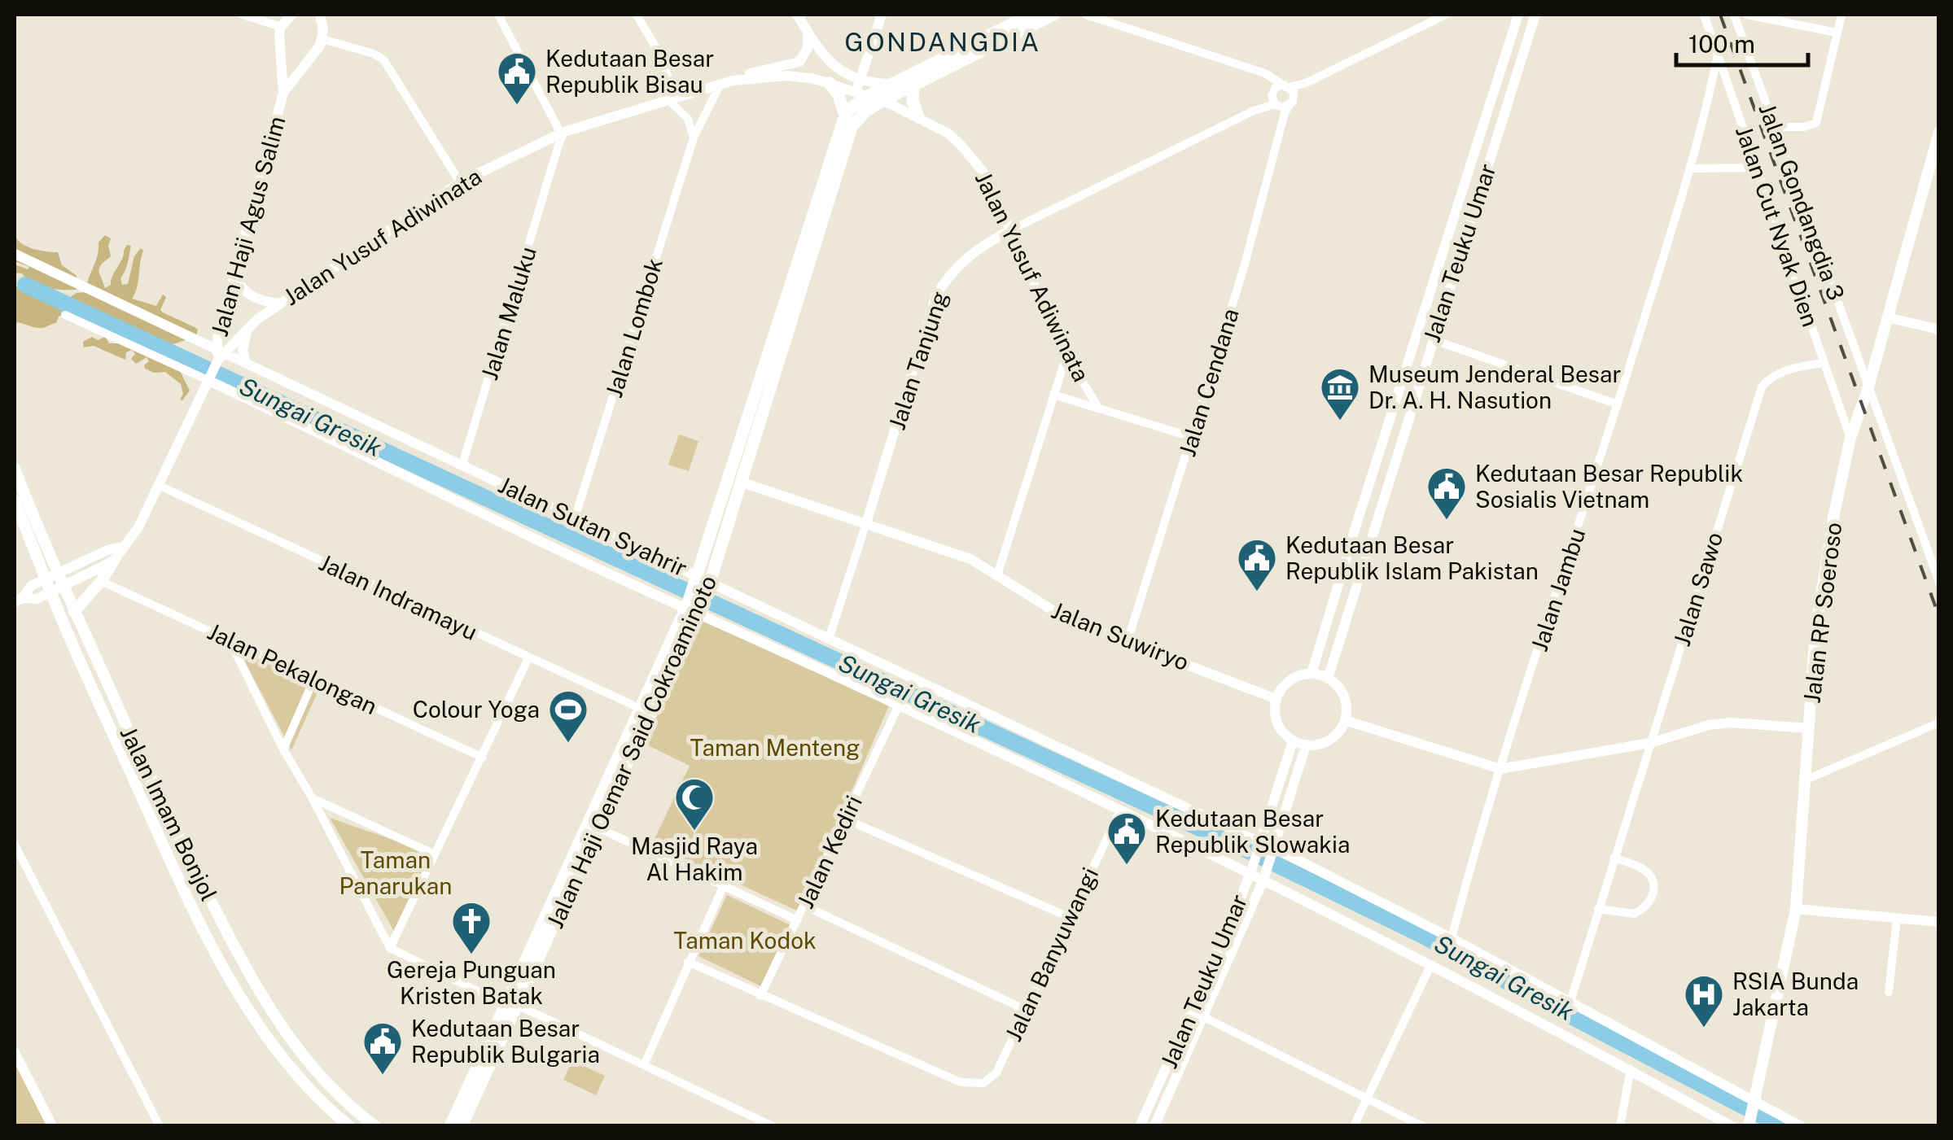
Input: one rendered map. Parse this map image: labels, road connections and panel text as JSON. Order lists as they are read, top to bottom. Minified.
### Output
{"streets":{"main road":["Jalan RP Soeroso","Jalan Haji Oemar Said Cokroaminoto","Jalan Imam Bonjol"],"street":["Jalan Gondangdia 3","Jalan Haji Agus Salim","Jalan Cut Nyak Dien","Jalan Yusuf Adiwinata","Jalan Teuku Umar","Jalan Maluku","Jalan Lombok","Jalan Tanjung","Jalan Cendana","Jalan Sutan Syahrir","Jalan Sawo","Jalan Jambu","Jalan Indramayu","Jalan Suwiryo","Jalan Pekalongan","Jalan Kediri","Jalan Banyuwangi"]},"crossings":[["Jalan Gondangdia 3","Jalan RP Soeroso"],["Jalan Haji Agus Salim","Jalan Yusuf Adiwinata"],["Jalan Haji Agus Salim","Jalan Sutan Syahrir"],["Jalan Haji Agus Salim","Jalan Indramayu"],["Jalan Haji Agus Salim","Jalan Imam Bonjol"],["Jalan Cut Nyak Dien","Jalan Sawo"],["Jalan Cut Nyak Dien","Jalan Jambu"],["Jalan Cut Nyak Dien","Jalan RP Soeroso"],["Jalan Yusuf Adiwinata","Jalan Maluku"],["Jalan Yusuf Adiwinata","Jalan Lombok"],["Jalan Yusuf Adiwinata","Jalan Tanjung"],["Jalan Yusuf Adiwinata","Jalan Cendana"],["Jalan Yusuf Adiwinata","Jalan Sutan Syahrir"],["Jalan Yusuf Adiwinata","Jalan Haji Oemar Said Cokroaminoto"],["Jalan Teuku Umar","Jalan Sutan Syahrir"],["Jalan Teuku Umar","Jalan Suwiryo"],["Jalan Maluku","Jalan Sutan Syahrir"],["Jalan Lombok","Jalan Sutan Syahrir"],["Jalan Tanjung","Jalan Sutan Syahrir"],["Jalan Tanjung","Jalan Suwiryo"],["Jalan Cendana","Jalan Suwiryo"],["Jalan Sutan Syahrir","Jalan Haji Oemar Said Cokroaminoto"],["Jalan Indramayu","Jalan Haji Oemar Said Cokroaminoto"],["Jalan Suwiryo","Jalan Haji Oemar Said Cokroaminoto"],["Jalan Kediri","Jalan Banyuwangi"]],"districts":["GONDANGDIA"],"water":["Sungai Gresik"],"parks":["Taman Menteng","Taman Panarukan","Taman Kodok"],"places":{"public building":["Kedutaan Besar Republik Bisau","Kedutaan Besar Republik Sosialis Vietnam","Kedutaan Besar Republik Islam Pakistan","Kedutaan Besar Republik Slowakia","Kedutaan Besar Republik Bulgaria"],"museum":["Museum Jenderal Besar Dr. A. H. Nasution"],"sports":["Colour Yoga"],"mosque":["Masjid Raya Al Hakim"],"church":["Gereja Punguan Kristen Batak"],"hospital":["RSIA Bunda Jakarta"]},"scale_bar":"100 m"}
